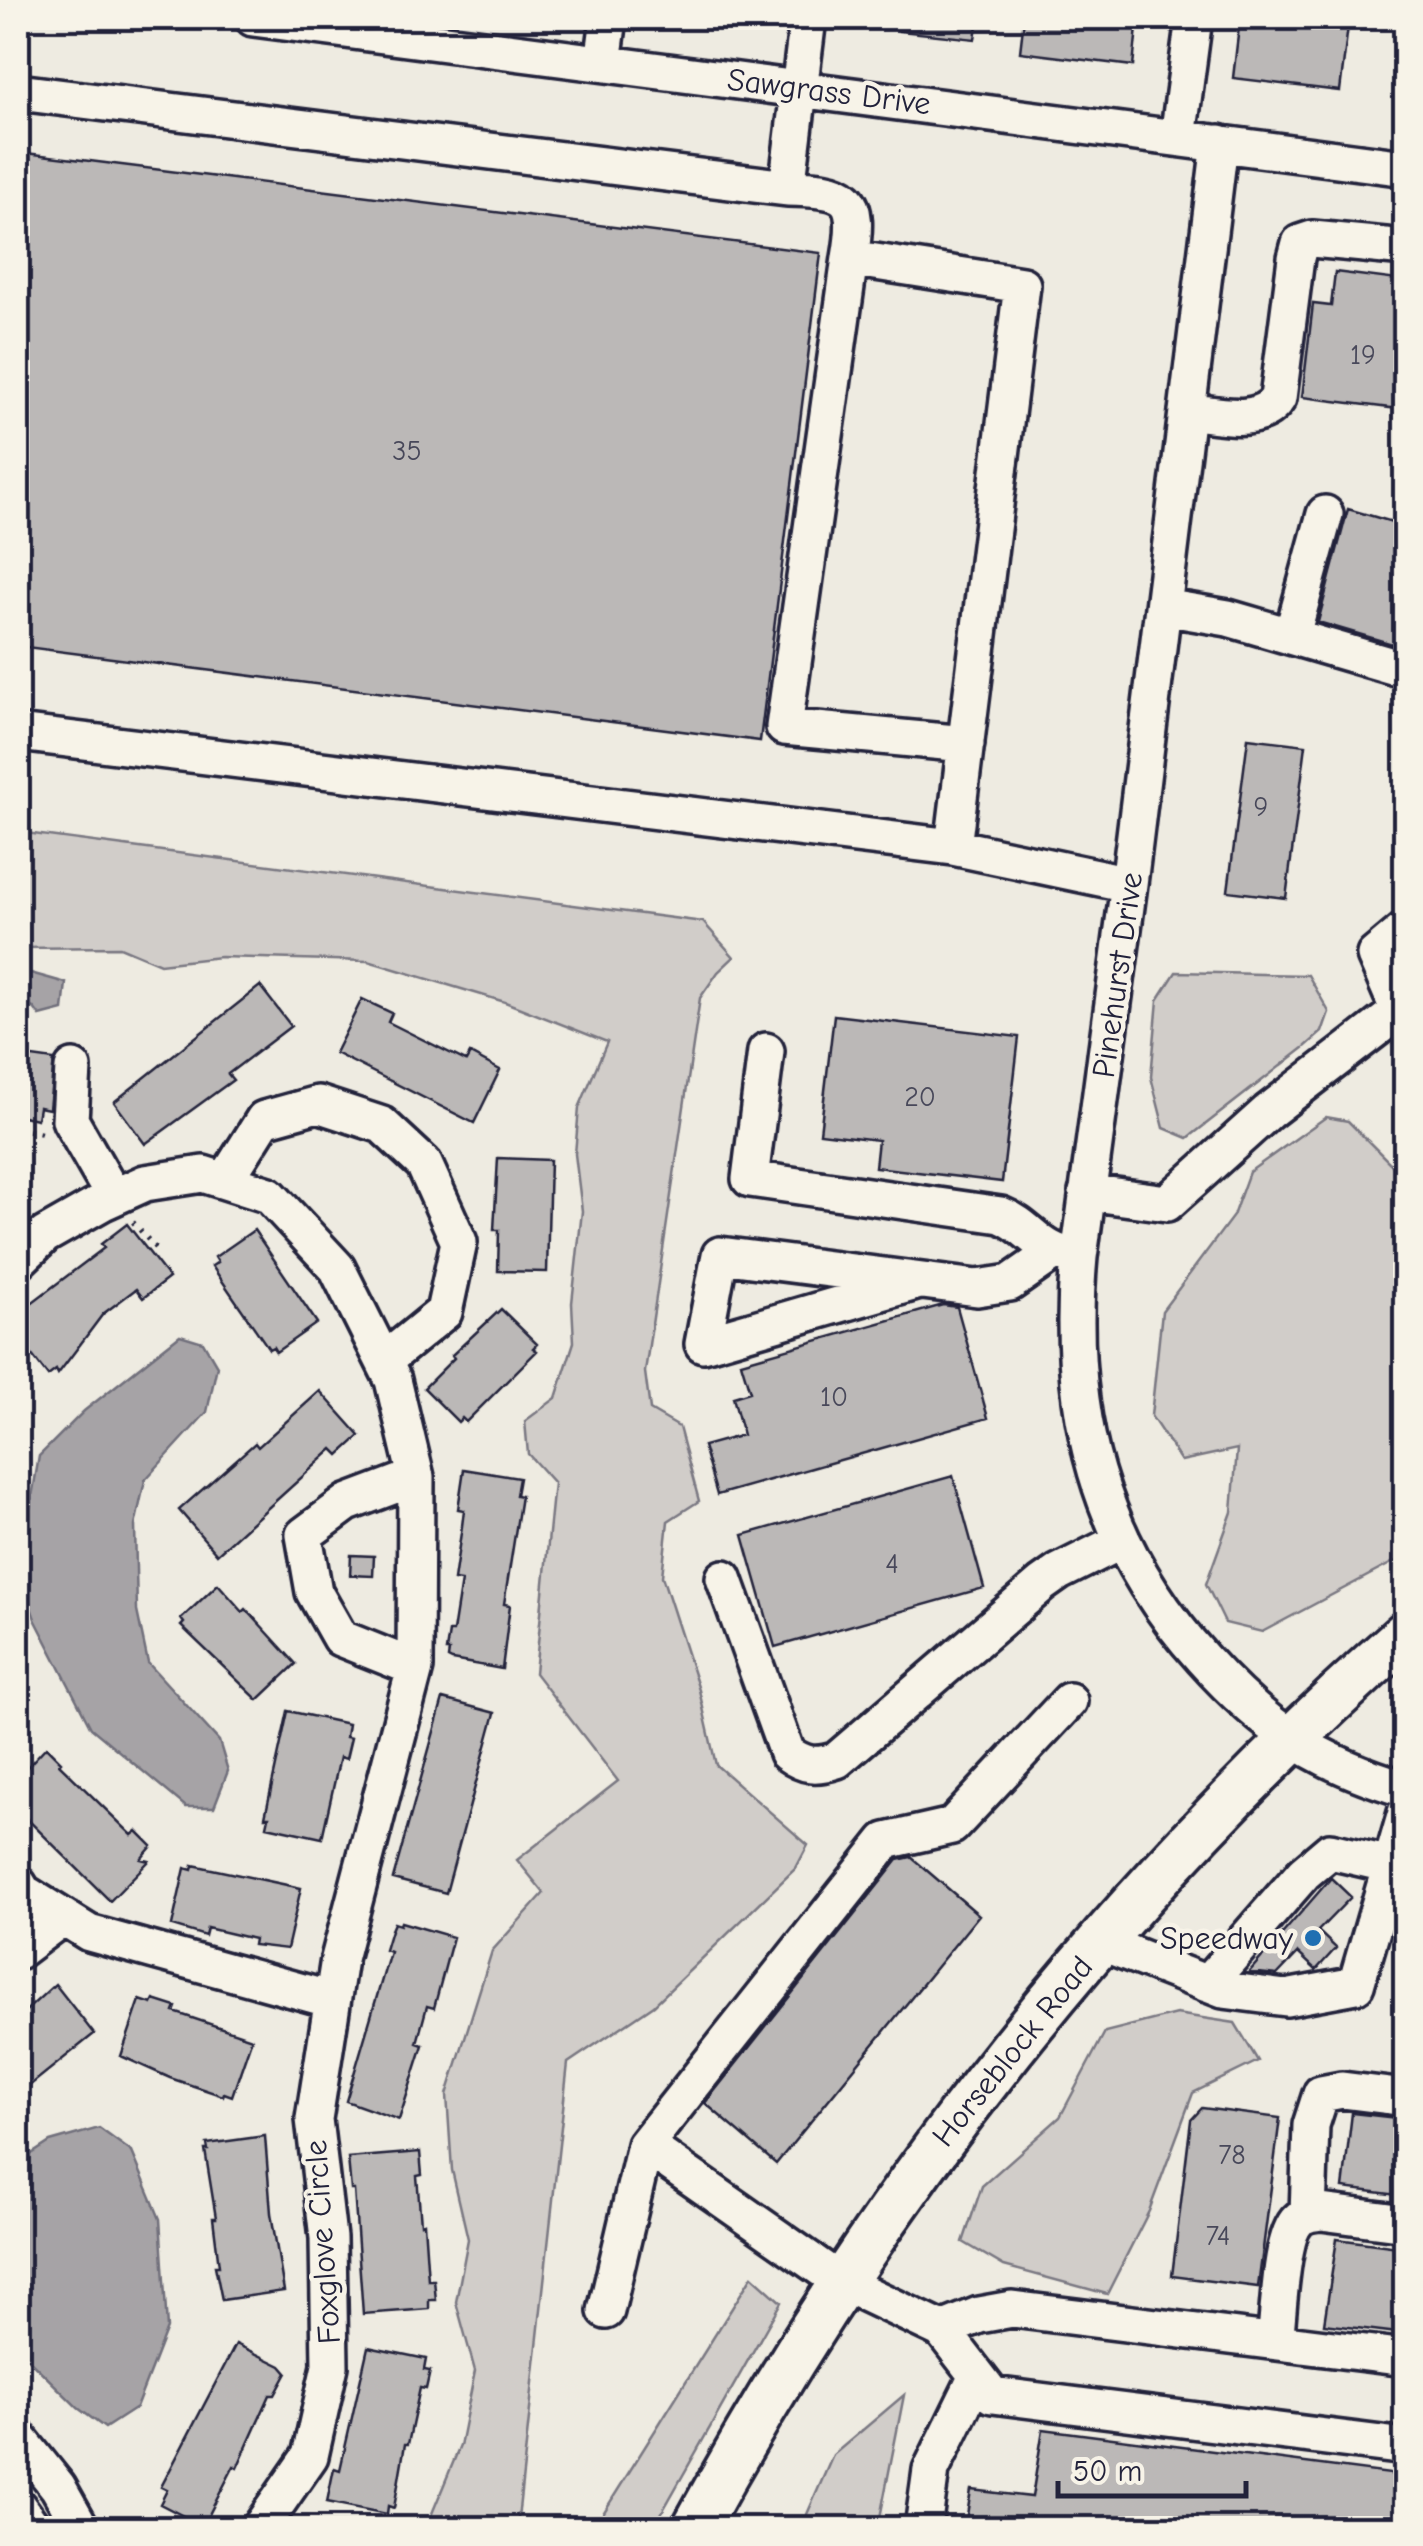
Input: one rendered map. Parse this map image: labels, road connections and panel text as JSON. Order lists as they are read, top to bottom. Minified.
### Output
{"streets":{"main road":["Horseblock Road"],"street":["Sawgrass Drive","Pinehurst Drive","Foxglove Circle"]},"crossings":[["Sawgrass Drive","Pinehurst Drive"],["Pinehurst Drive","Horseblock Road"]],"places":["Speedway"],"house_numbers":["19","35","9","20","10","4","78","74"],"scale_bar":"50 m"}
